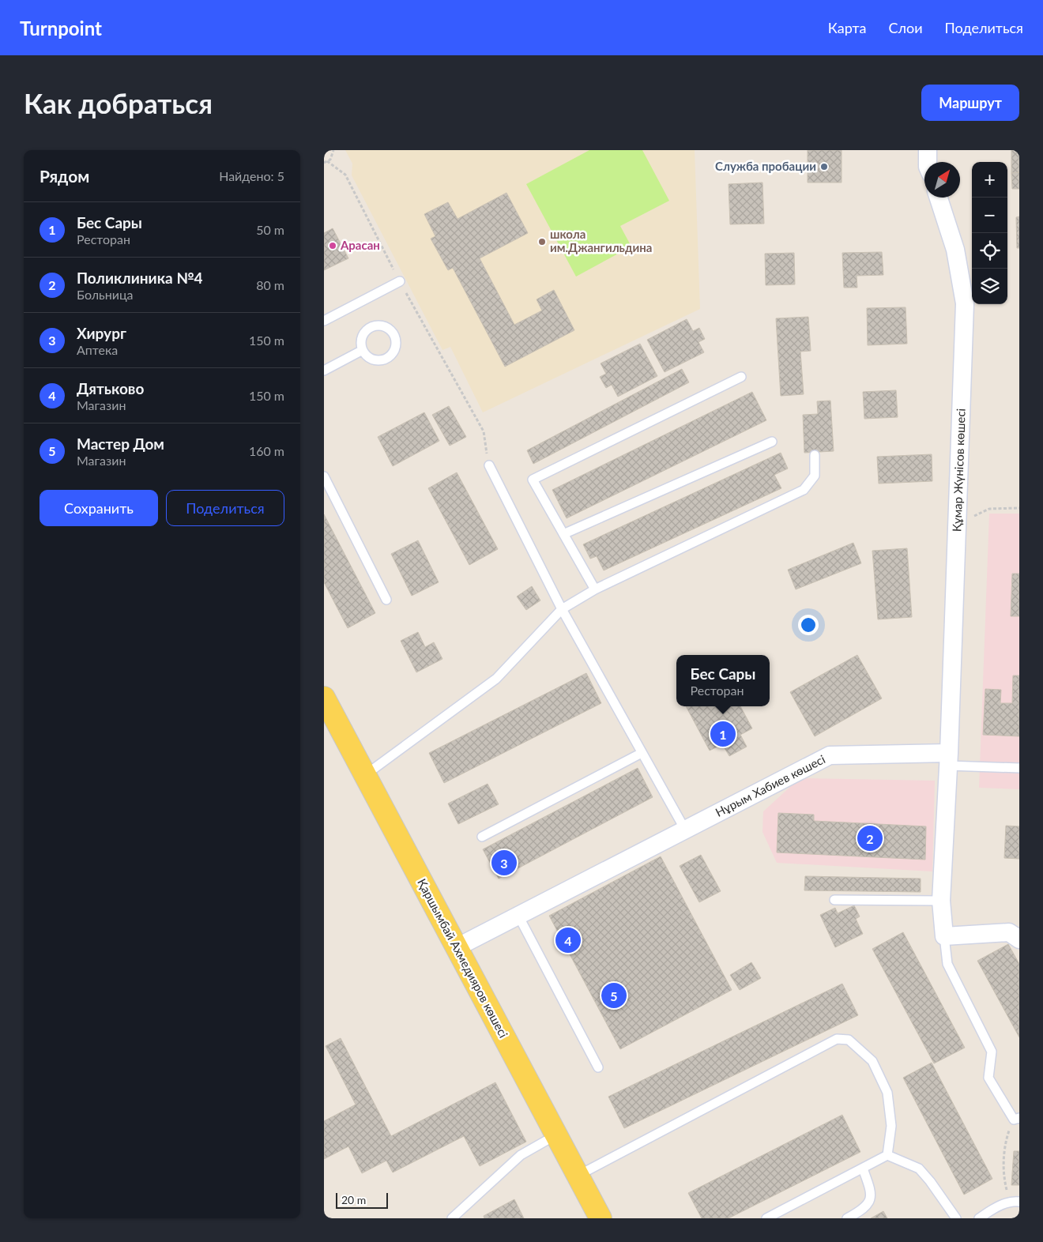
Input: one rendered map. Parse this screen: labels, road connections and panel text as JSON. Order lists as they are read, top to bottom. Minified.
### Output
{"streets":{"main road":["Қаршымбай Ахмедияров көшесі"],"street":["Құмар Жүнісов көшесі","Нұрым Хабиев көшесі"]},"crossings":[["Құмар Жүнісов көшесі","Нұрым Хабиев көшесі"],["Нұрым Хабиев көшесі","Қаршымбай Ахмедияров көшесі"]],"places":["Служба пробации","школа им.Джангильдина","Арасан"],"scale_bar":"20 m","north":"top right","page":{"header":"Turnpoint","nav":["Карта","Слои","Поделиться"],"buttons":["Маршрут",["Сохранить","Поделиться"]],"title":"Как добраться","heading":["Рядом","Найдено: 5"],"map_buttons":["+","−"],"list":[{"mark":"1","name":"Бес Сары","note":"Ресторан","value":"50 m"},{"mark":"2","name":"Поликлиника №4","note":"Больница","value":"80 m"},{"mark":"3","name":"Хирург","note":"Аптека","value":"150 m"},{"mark":"4","name":"Дятьково","note":"Магазин","value":"150 m"},{"mark":"5","name":"Мастер Дом","note":"Магазин","value":"160 m"}],"popup":["Бес Сары","Ресторан"],"pins":["1","2","3","4","5"],"scale":"20 m"}}
